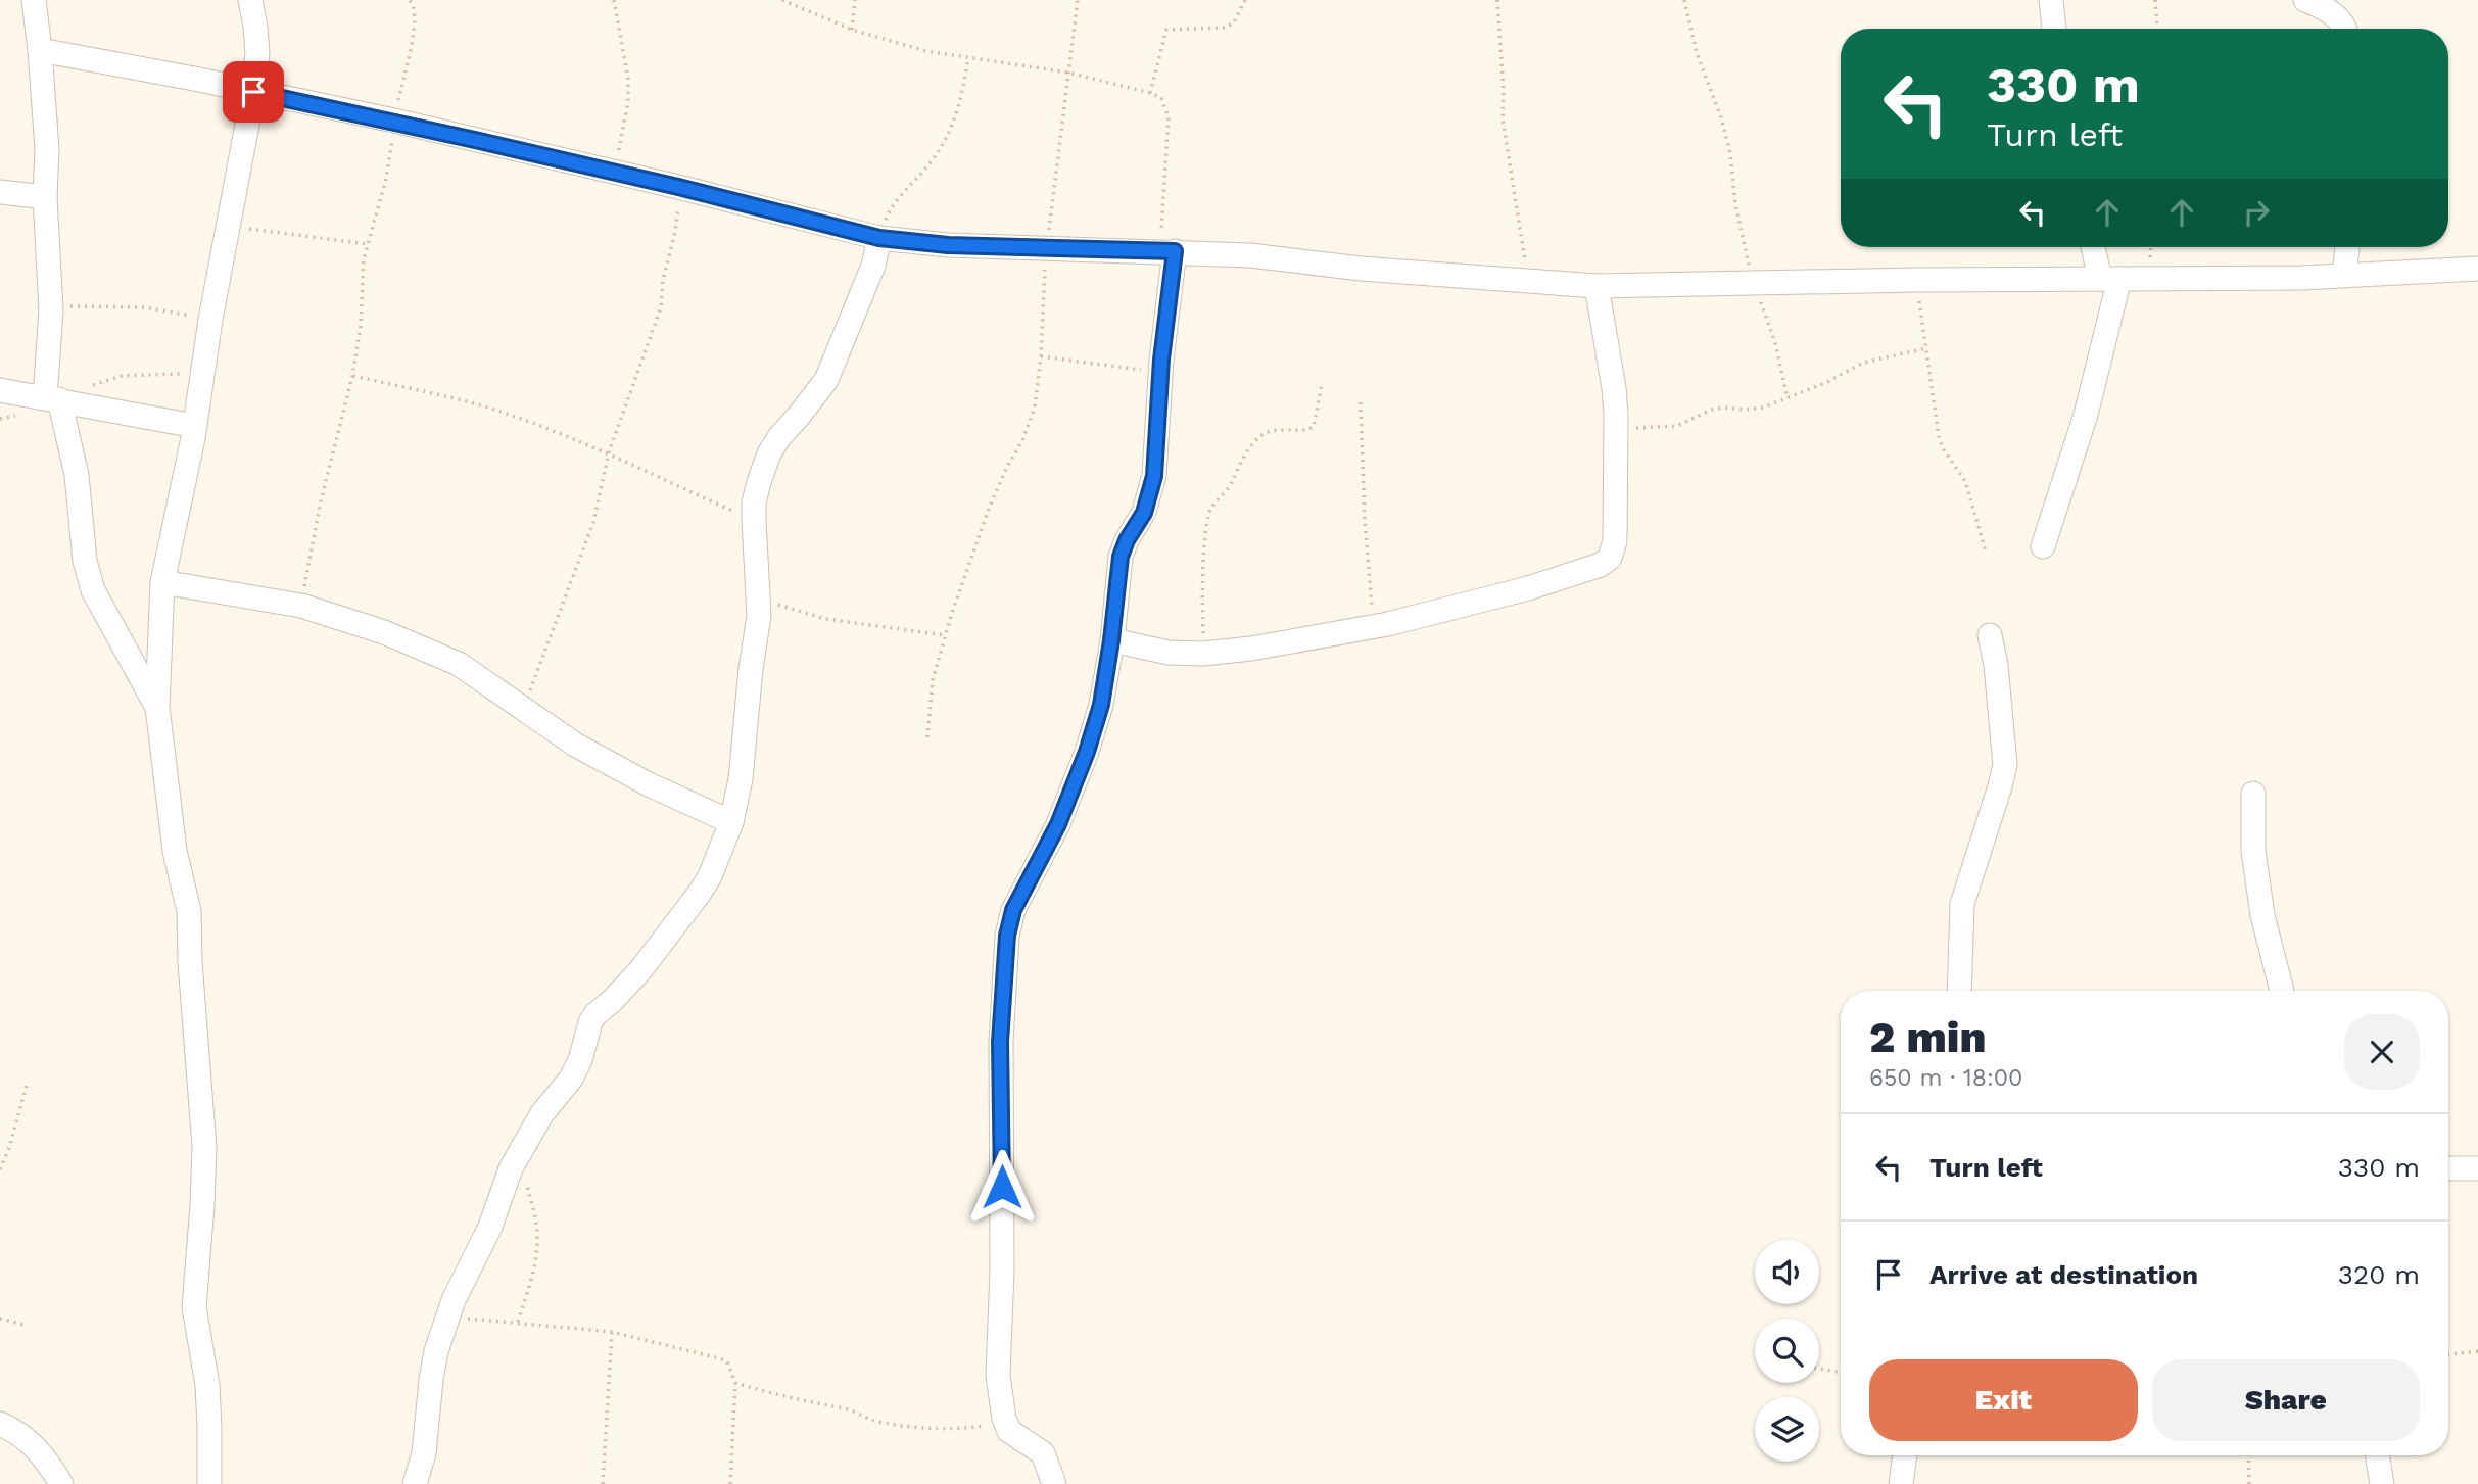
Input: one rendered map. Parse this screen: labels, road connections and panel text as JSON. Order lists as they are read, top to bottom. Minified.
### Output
{"page":{"turn":["330 m","Turn left"],"heading":["2 min","650 m · 18:00"],"list":[{"name":"Turn left","value":"330 m"},{"name":"Arrive at destination","value":"320 m"}],"buttons":["Exit","Share"]}}
